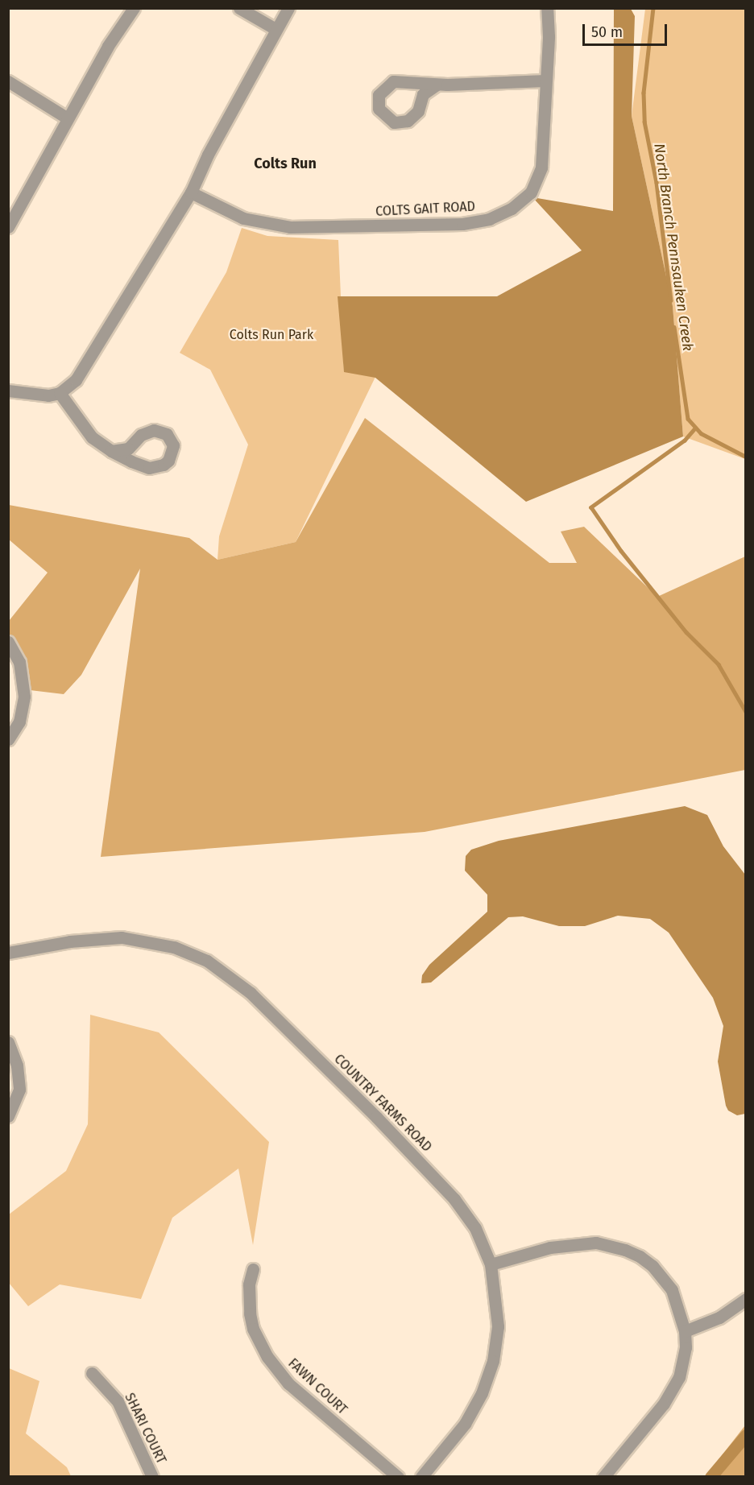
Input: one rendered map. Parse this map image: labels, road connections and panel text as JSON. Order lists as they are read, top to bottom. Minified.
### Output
{"streets":{"street":["COLTS GAIT ROAD","COUNTRY FARMS ROAD","FAWN COURT","SHARI COURT"]},"districts":["Colts Run"],"water":["North Branch Pennsauken Creek"],"parks":["Colts Run Park"],"scale_bar":"50 m"}
